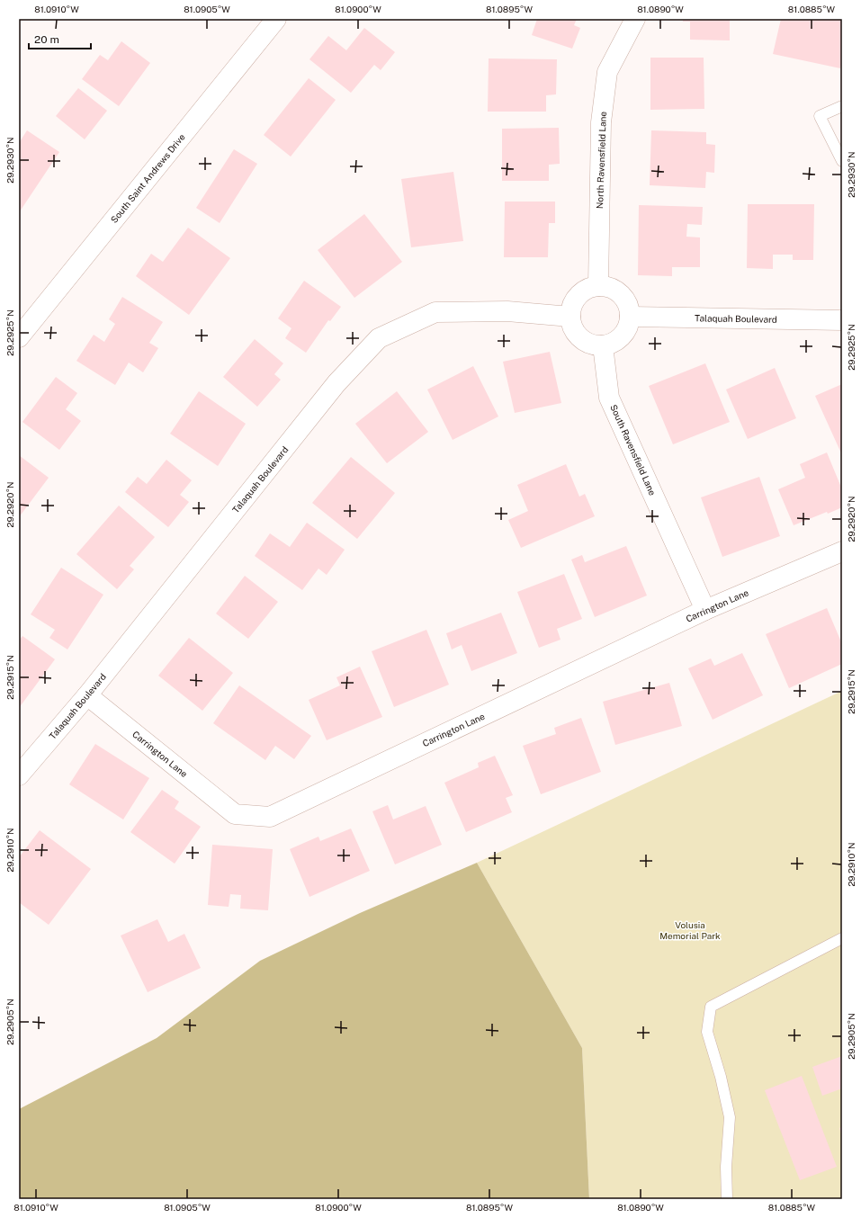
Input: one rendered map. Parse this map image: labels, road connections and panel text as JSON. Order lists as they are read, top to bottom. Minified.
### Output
{"streets":{"street":["North Ravensfield Lane","South Saint Andrews Drive","Talaquah Boulevard","South Ravensfield Lane","Carrington Lane"]},"crossings":[["North Ravensfield Lane","Talaquah Boulevard"],["North Ravensfield Lane","South Ravensfield Lane"],["Talaquah Boulevard","South Ravensfield Lane"],["Talaquah Boulevard","Carrington Lane"],["South Ravensfield Lane","Carrington Lane"]],"parks":["Volusia Memorial Park"],"scale_bar":"20 m","coordinates":["81.0910°W","81.0905°W","81.0900°W","81.0895°W","81.0890°W","81.0885°W","29.2930°N","29.2925°N","29.2920°N","29.2915°N","29.2910°N","29.2905°N"]}
